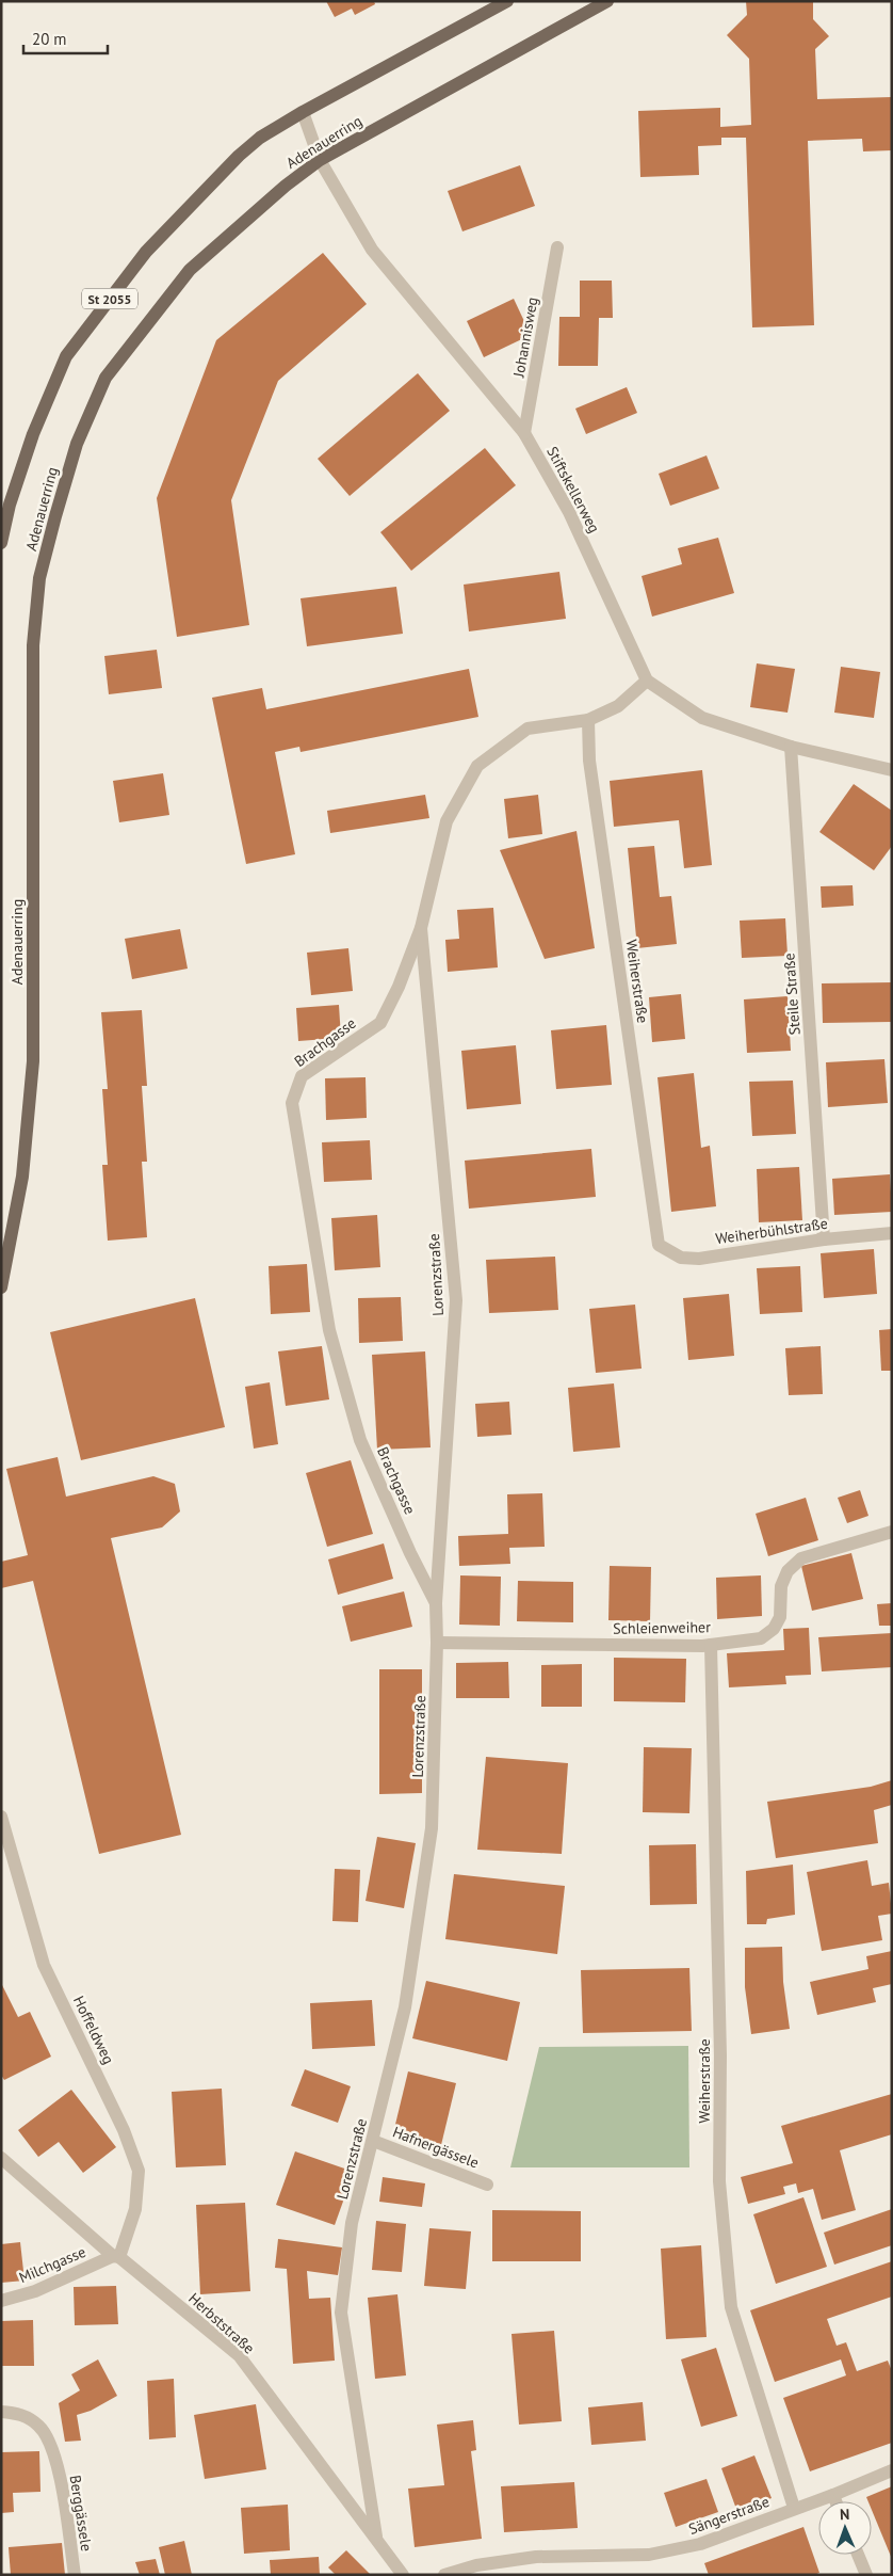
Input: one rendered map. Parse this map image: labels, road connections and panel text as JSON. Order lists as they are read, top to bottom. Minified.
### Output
{"streets":{"main road":["Adenauerring","St 2055"],"street":["Johannisweg","Stiftskellerweg","Weiherstraße","Steile Straße","Brachgasse","Weiherbühlstraße","Lorenzstraße","Schleienweiher","Hoffeldweg","Hafnergässele","Milchgasse","Herbststraße","Berggässele","Sängerstraße"]},"crossings":[["Adenauerring","Stiftskellerweg"],["Johannisweg","Stiftskellerweg"],["Stiftskellerweg","Brachgasse"],["Weiherstraße","Brachgasse"],["Weiherstraße","Weiherbühlstraße"],["Weiherstraße","Schleienweiher"],["Weiherstraße","Sängerstraße"],["Steile Straße","Weiherbühlstraße"],["Brachgasse","Lorenzstraße"],["Lorenzstraße","Schleienweiher"],["Lorenzstraße","Hafnergässele"],["Lorenzstraße","Herbststraße"],["Hoffeldweg","Milchgasse"],["Hoffeldweg","Herbststraße"],["Milchgasse","Herbststraße"]],"scale_bar":"20 m","north":"top"}
